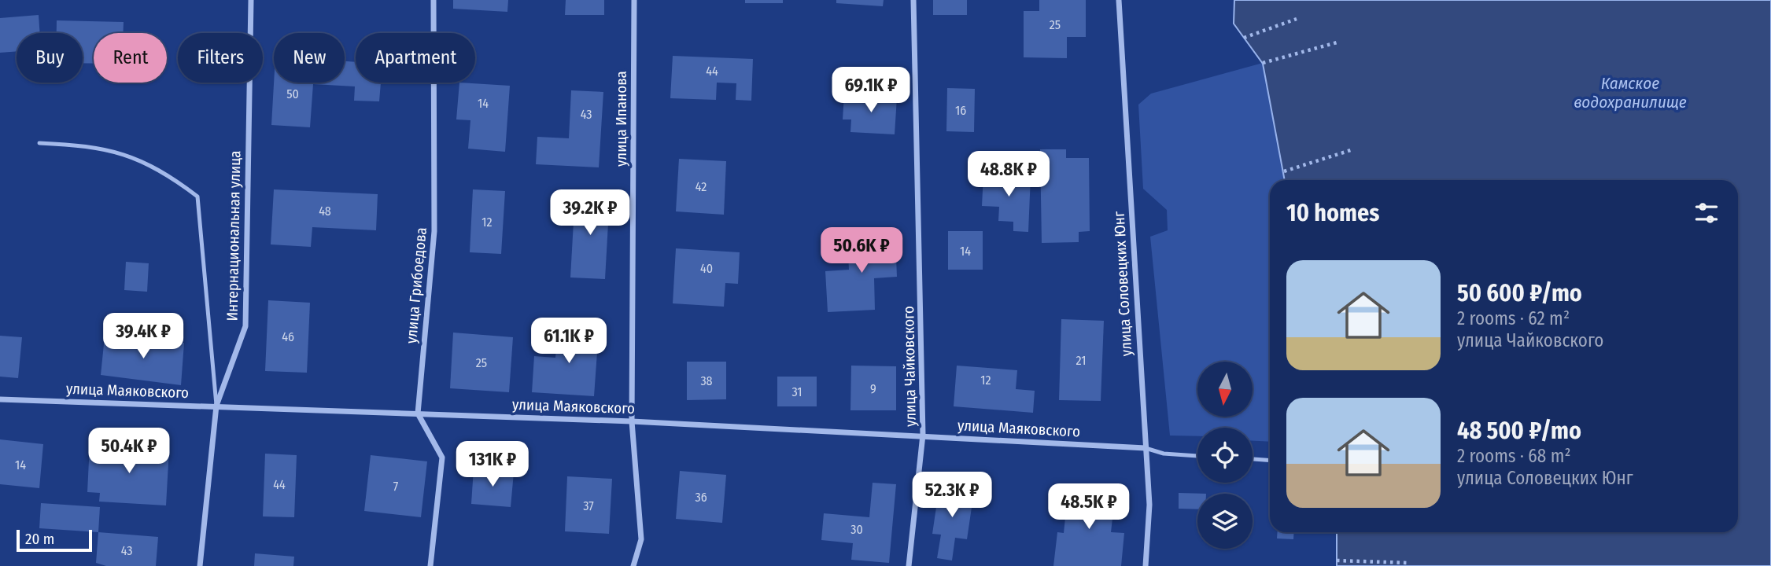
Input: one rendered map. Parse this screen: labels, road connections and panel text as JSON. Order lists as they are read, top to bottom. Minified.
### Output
{"streets":{"street":["улица Ипанова","Интернациональная улица","улица Соловецких Юнг","улица Грибоедова","улица Чайковского","улица Маяковского"]},"crossings":[["улица Ипанова","улица Маяковского"],["Интернациональная улица","улица Маяковского"],["улица Соловецких Юнг","улица Маяковского"],["улица Грибоедова","улица Маяковского"],["улица Чайковского","улица Маяковского"]],"water":["Камское водохранилище"],"house_numbers":["25","44","50","14","16","43","42","48","12","14","40","46","21","25","12","38","9","31","14","44","7","36","37","30","43"],"scale_bar":"20 m","north":"bottom","page":{"chip":["Buy","Rent","Filters","New","Apartment"],"price":["69.1K ₽","48.8K ₽","39.2K ₽","50.6K ₽","39.4K ₽","61.1K ₽","50.4K ₽","131K ₽","52.3K ₽","48.5K ₽"],"heading":"10 homes","list":[{"name":"50 600 ₽/mo","note":"2 rooms · 62 m² · улица Чайковского"},{"name":"48 500 ₽/mo","note":"2 rooms · 68 m² · улица Соловецких Юнг"}],"scale":"20 m"}}
